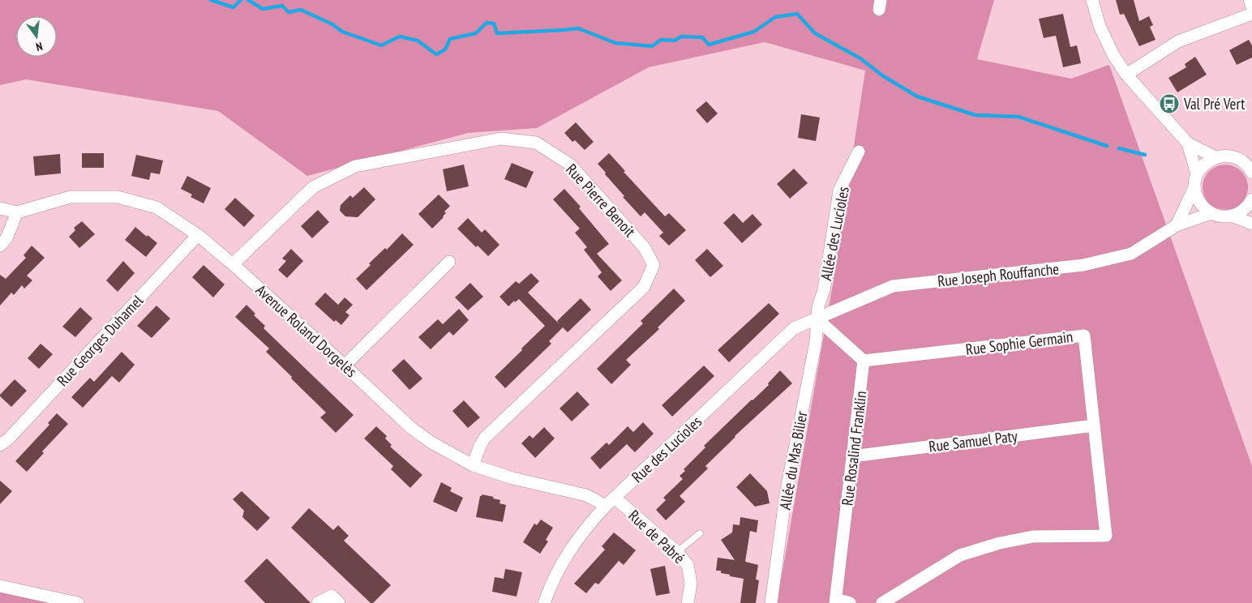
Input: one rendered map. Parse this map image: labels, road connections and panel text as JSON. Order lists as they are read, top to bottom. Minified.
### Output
{"streets":{"street":["Rue Pierre Benoit","Allée des Lucioles","Rue Joseph Rouffanche","Avenue Roland Dorgelès","Rue Georges Duhamel","Rue Sophie Germain","Rue Samuel Paty","Rue Rosalind Franklin","Rue des Lucioles","Allée du Mas Bilier","Rue de Pabré"]},"crossings":[["Rue Pierre Benoit","Avenue Roland Dorgelès"],["Allée des Lucioles","Rue Joseph Rouffanche"],["Allée des Lucioles","Rue des Lucioles"],["Allée des Lucioles","Allée du Mas Bilier"],["Rue Joseph Rouffanche","Rue des Lucioles"],["Rue Joseph Rouffanche","Allée du Mas Bilier"],["Avenue Roland Dorgelès","Rue Georges Duhamel"],["Avenue Roland Dorgelès","Rue des Lucioles"],["Avenue Roland Dorgelès","Rue de Pabré"],["Rue Sophie Germain","Rue Samuel Paty"],["Rue Sophie Germain","Rue Rosalind Franklin"],["Rue Samuel Paty","Rue Rosalind Franklin"],["Rue des Lucioles","Allée du Mas Bilier"],["Rue des Lucioles","Rue de Pabré"]],"places":{"bus stop":["Val Pré Vert"]},"north":"bottom"}
